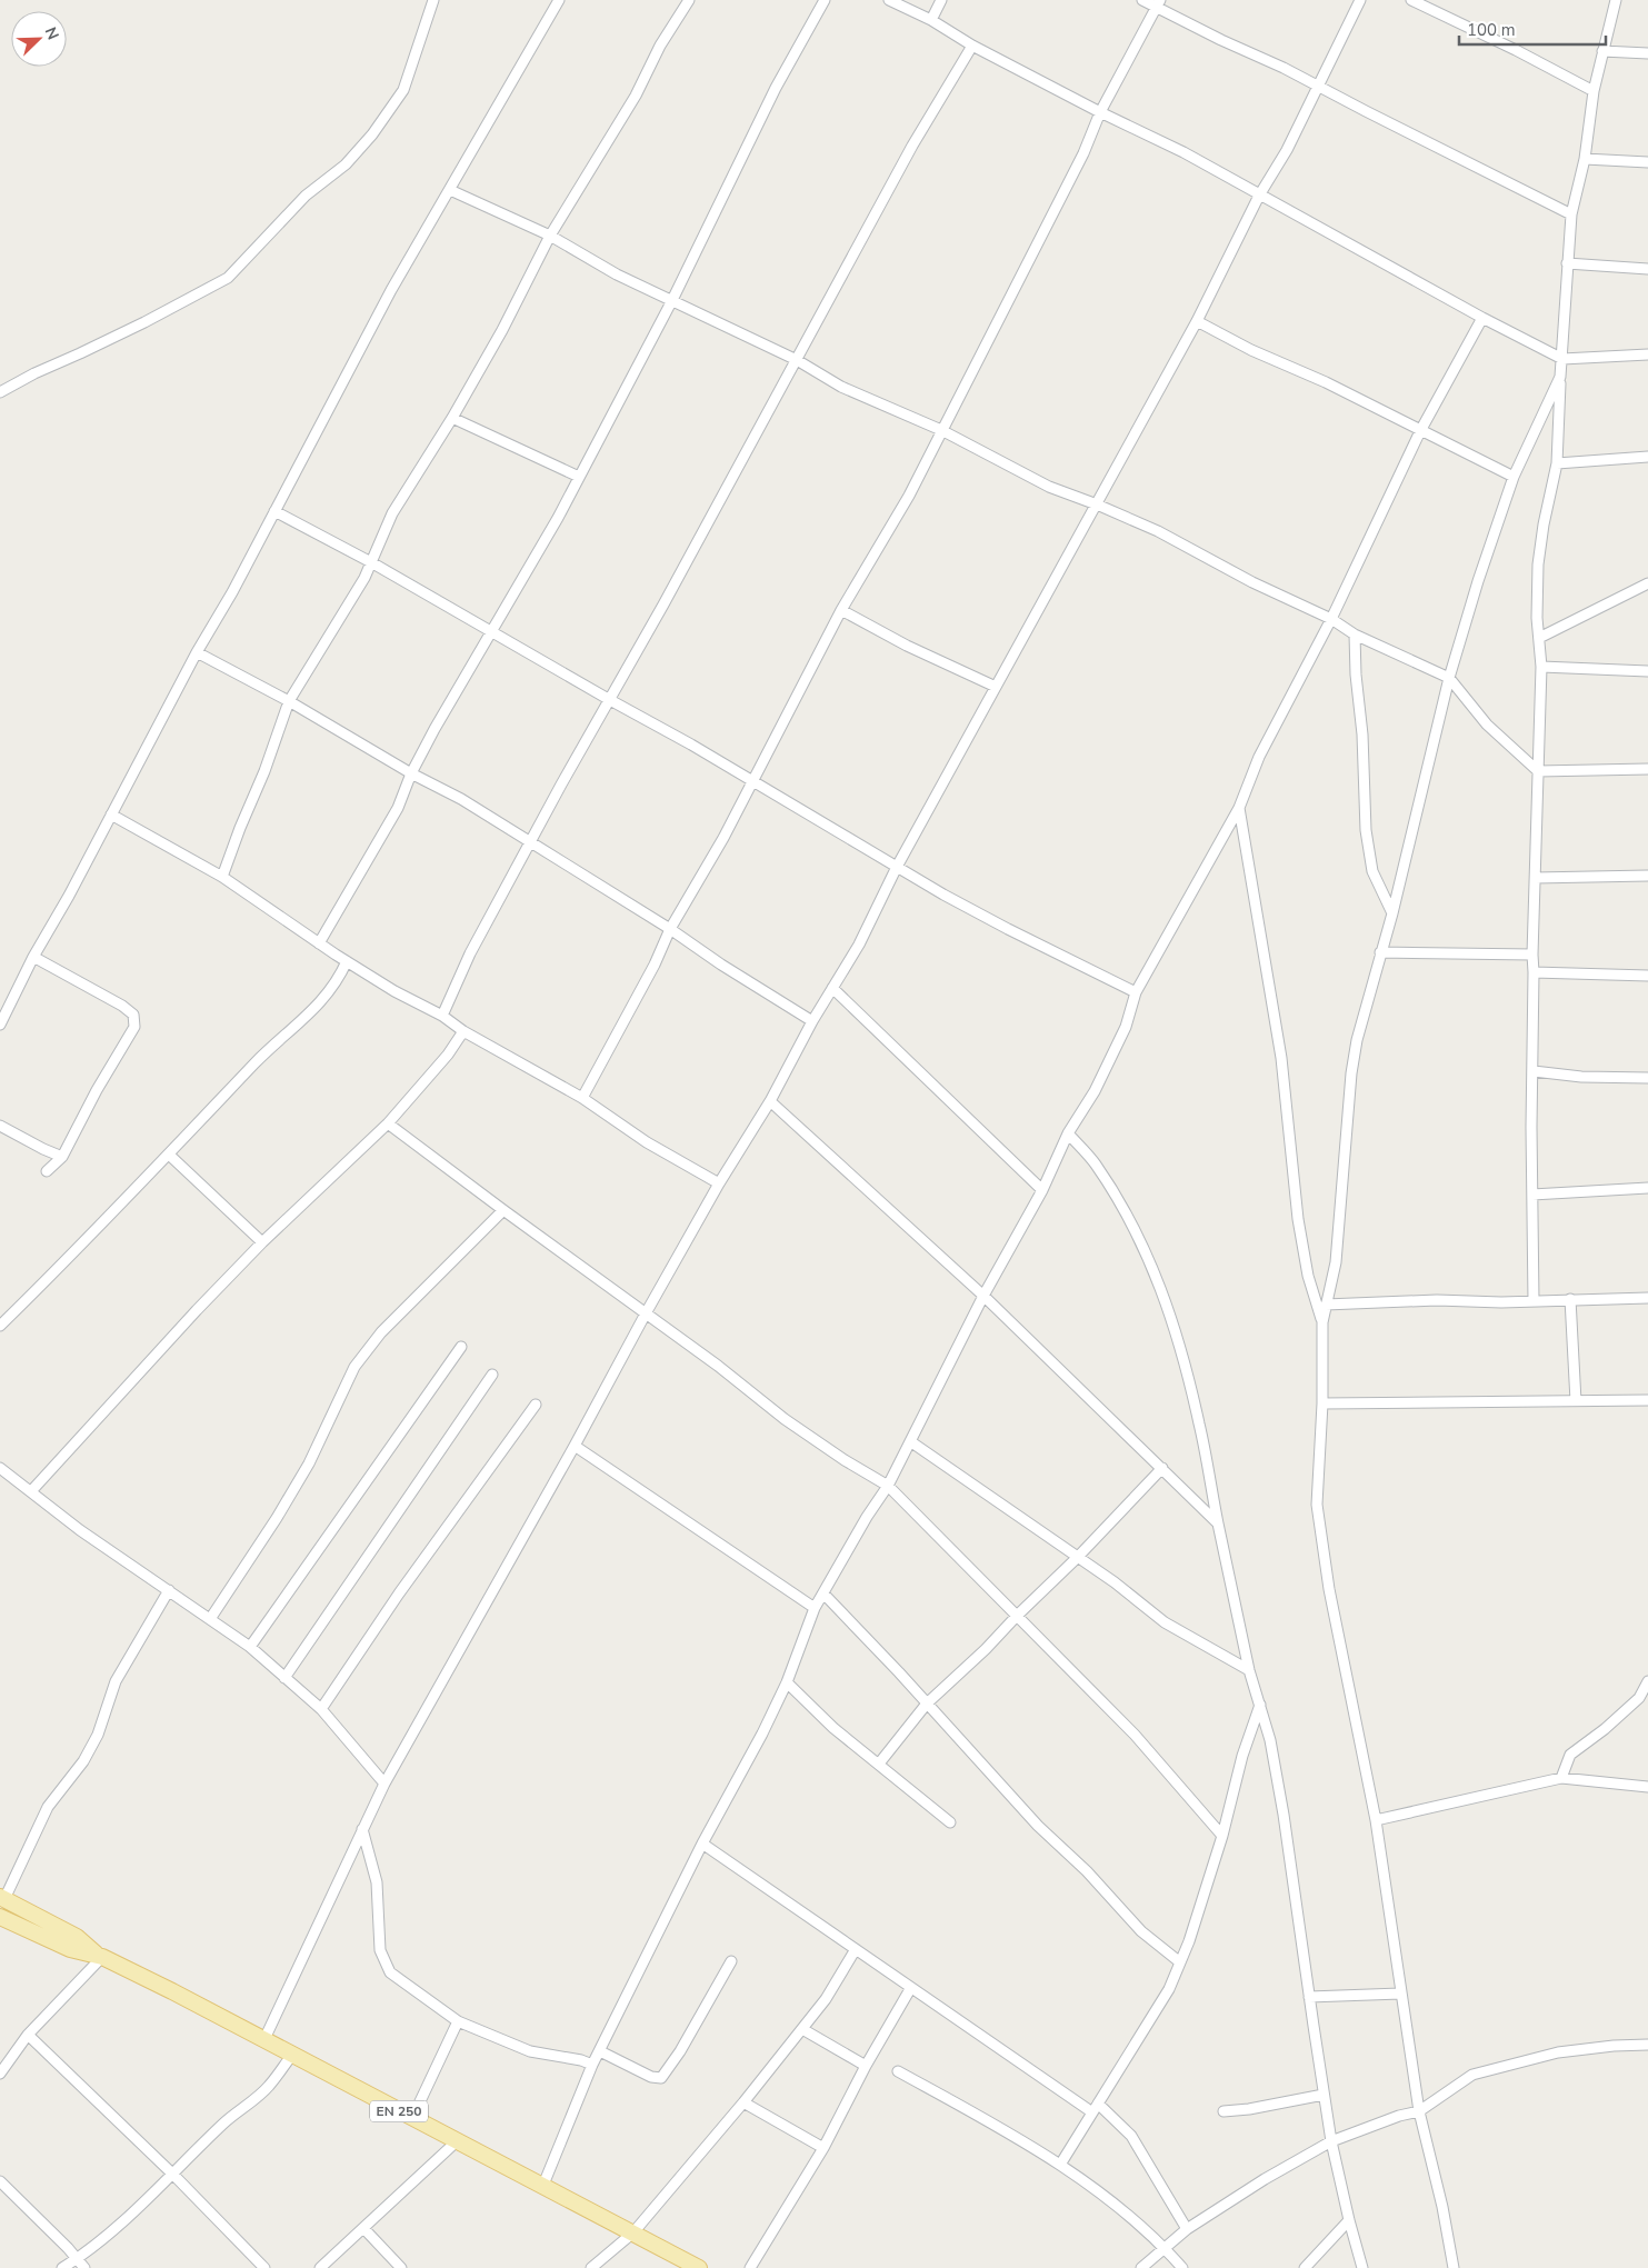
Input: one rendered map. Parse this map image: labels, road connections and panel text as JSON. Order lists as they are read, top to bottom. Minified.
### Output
{"streets":{"main road":["EN 250"]},"scale_bar":"100 m","north":"top right"}
